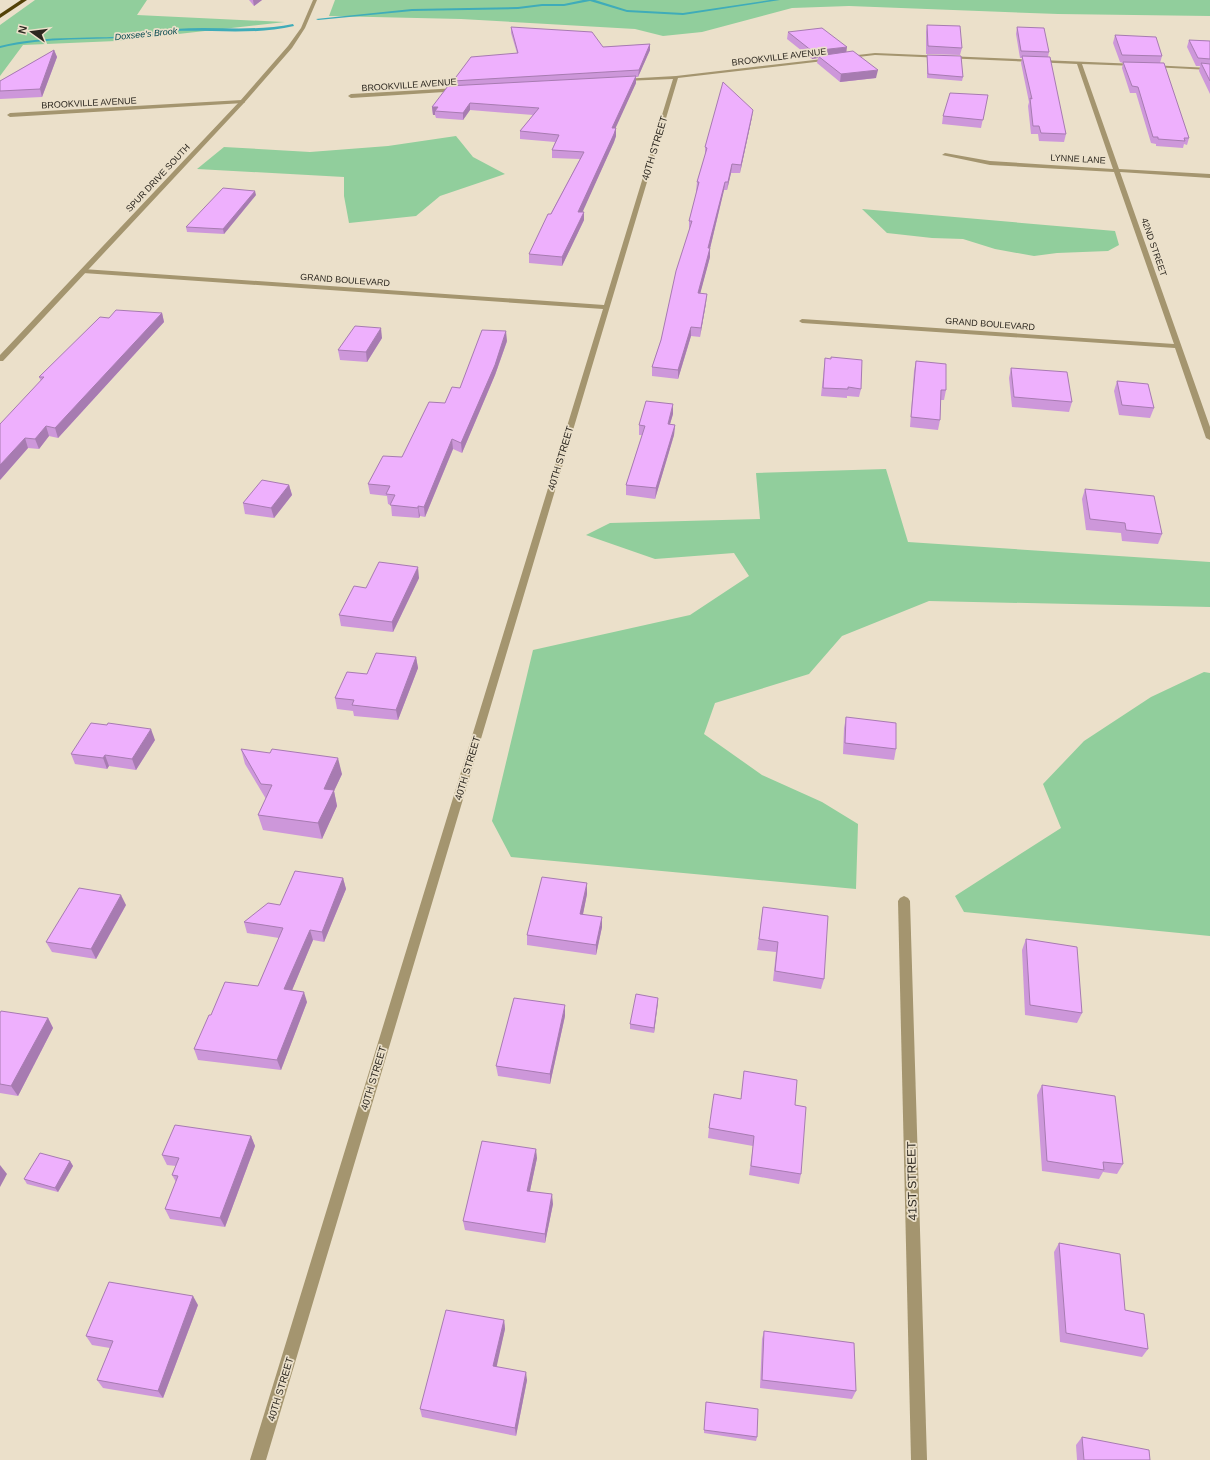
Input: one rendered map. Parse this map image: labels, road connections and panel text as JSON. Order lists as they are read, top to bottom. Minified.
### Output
{"streets":{"street":["BROOKVILLE AVENUE","40TH STREET","LYNNE LANE","SPUR DRIVE SOUTH","42ND STREET","GRAND BOULEVARD","41ST STREET"]},"crossings":[["BROOKVILLE AVENUE","40TH STREET"],["BROOKVILLE AVENUE","SPUR DRIVE SOUTH"],["BROOKVILLE AVENUE","42ND STREET"],["40TH STREET","GRAND BOULEVARD"],["LYNNE LANE","42ND STREET"],["SPUR DRIVE SOUTH","GRAND BOULEVARD"],["42ND STREET","GRAND BOULEVARD"]],"water":["Doxsee's Brook"],"north":"left"}
